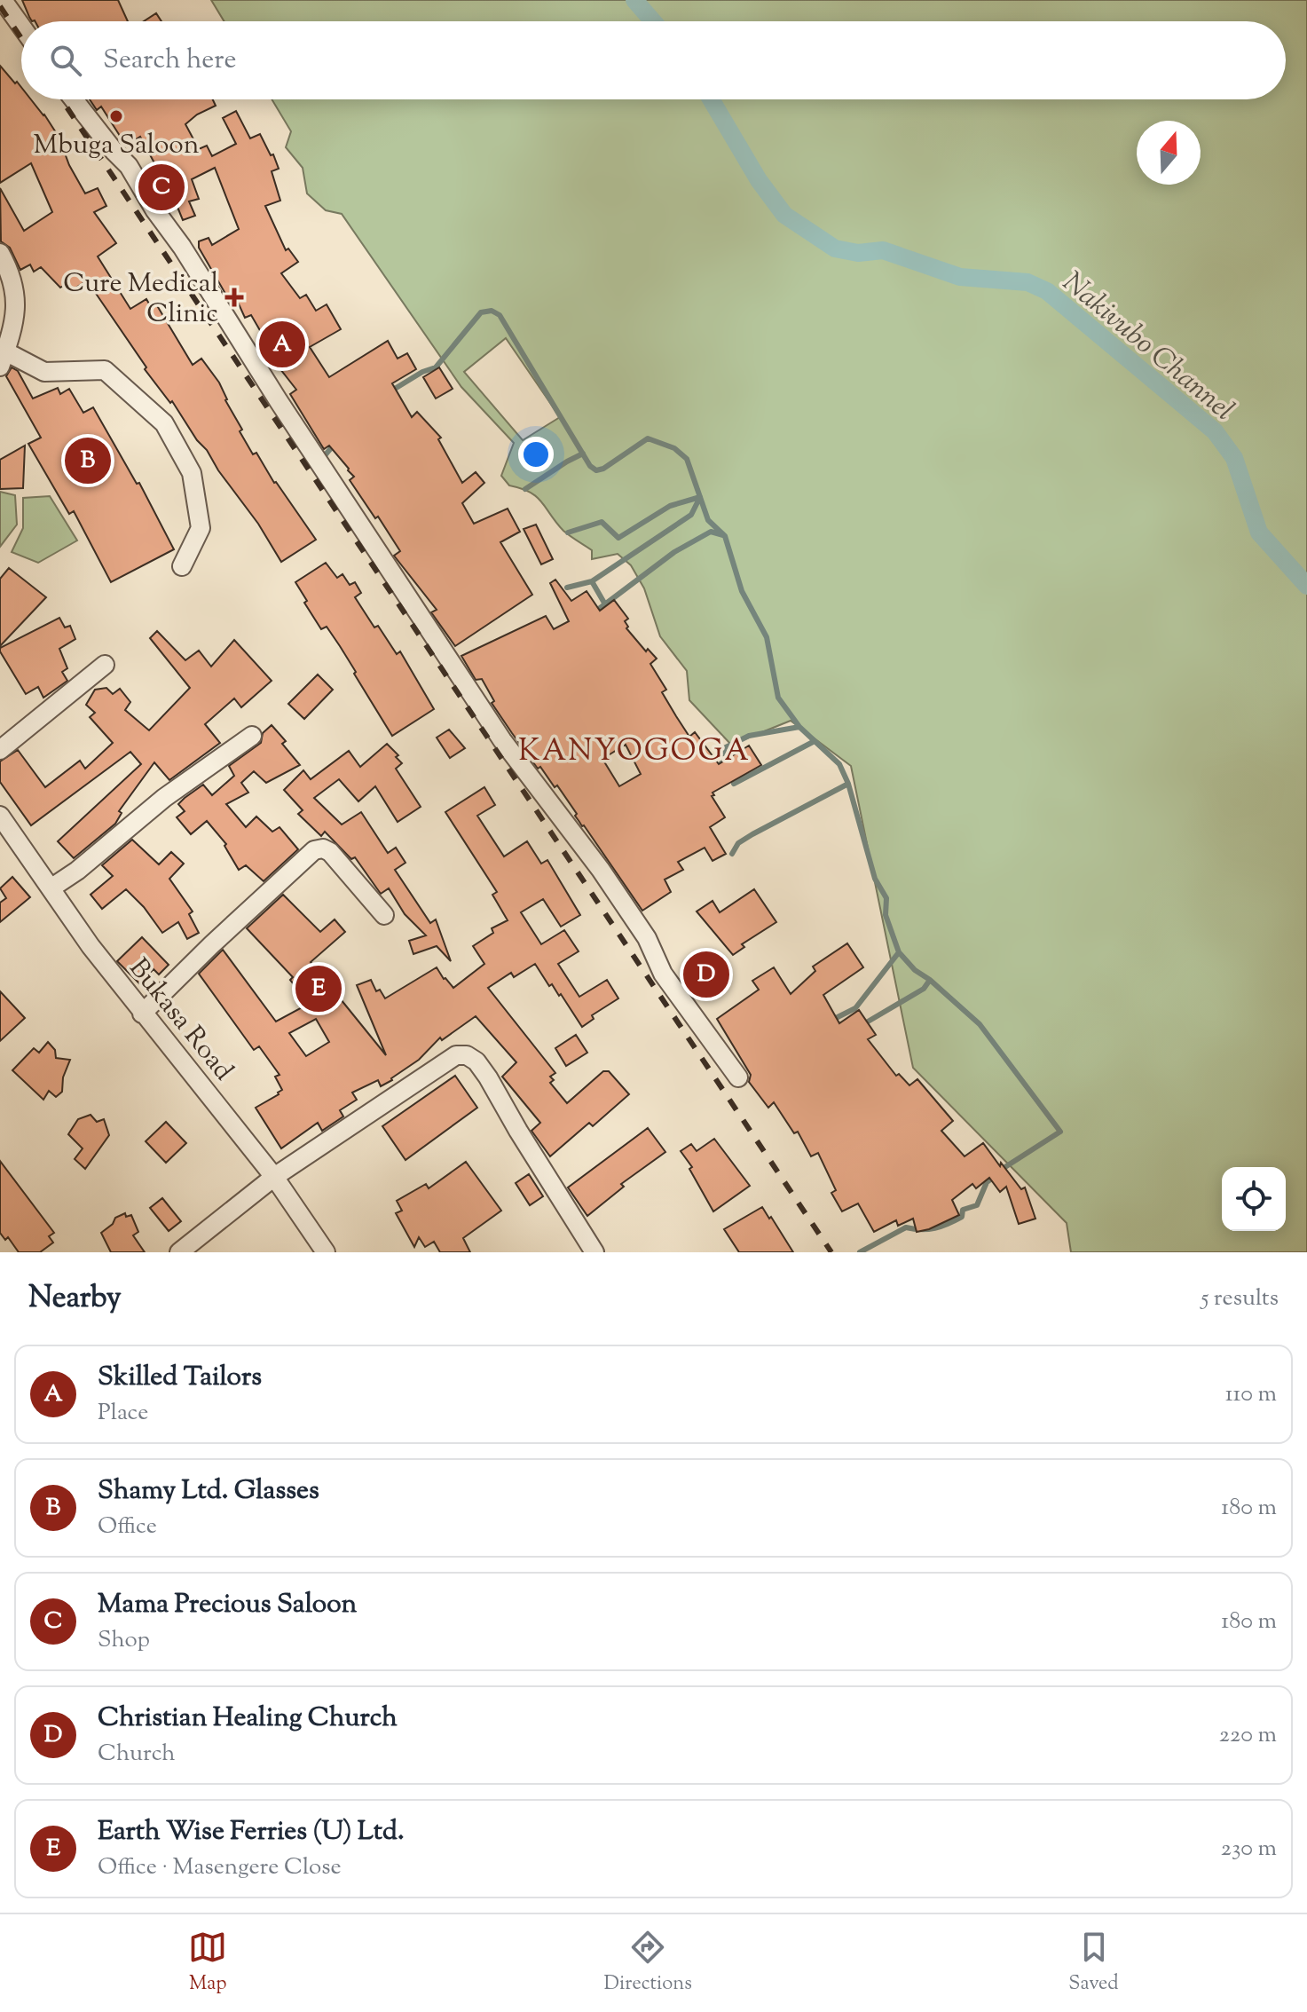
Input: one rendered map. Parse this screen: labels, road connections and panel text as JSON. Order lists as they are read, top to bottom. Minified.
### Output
{"streets":{"street":["Bukasa Road"]},"districts":["KANYOGOGA"],"water":["Nakivubo Channel"],"places":{"other":["Mbuga Saloon"],"health":["Cure Medical Clinic"]},"north":"top","page":{"search":"Search here","pins":["C","A","B","D","E"],"heading":["Nearby","5 results"],"list":[{"mark":"A","name":"Skilled Tailors","note":"Place","value":"110 m"},{"mark":"B","name":"Shamy Ltd. Glasses","note":"Office","value":"180 m"},{"mark":"C","name":"Mama Precious Saloon","note":"Shop","value":"180 m"},{"mark":"D","name":"Christian Healing Church","note":"Church","value":"220 m"},{"mark":"E","name":"Earth Wise Ferries (U) Ltd.","note":"Office · Masengere Close","value":"230 m"}],"nav":["Map","Directions","Saved"]}}
